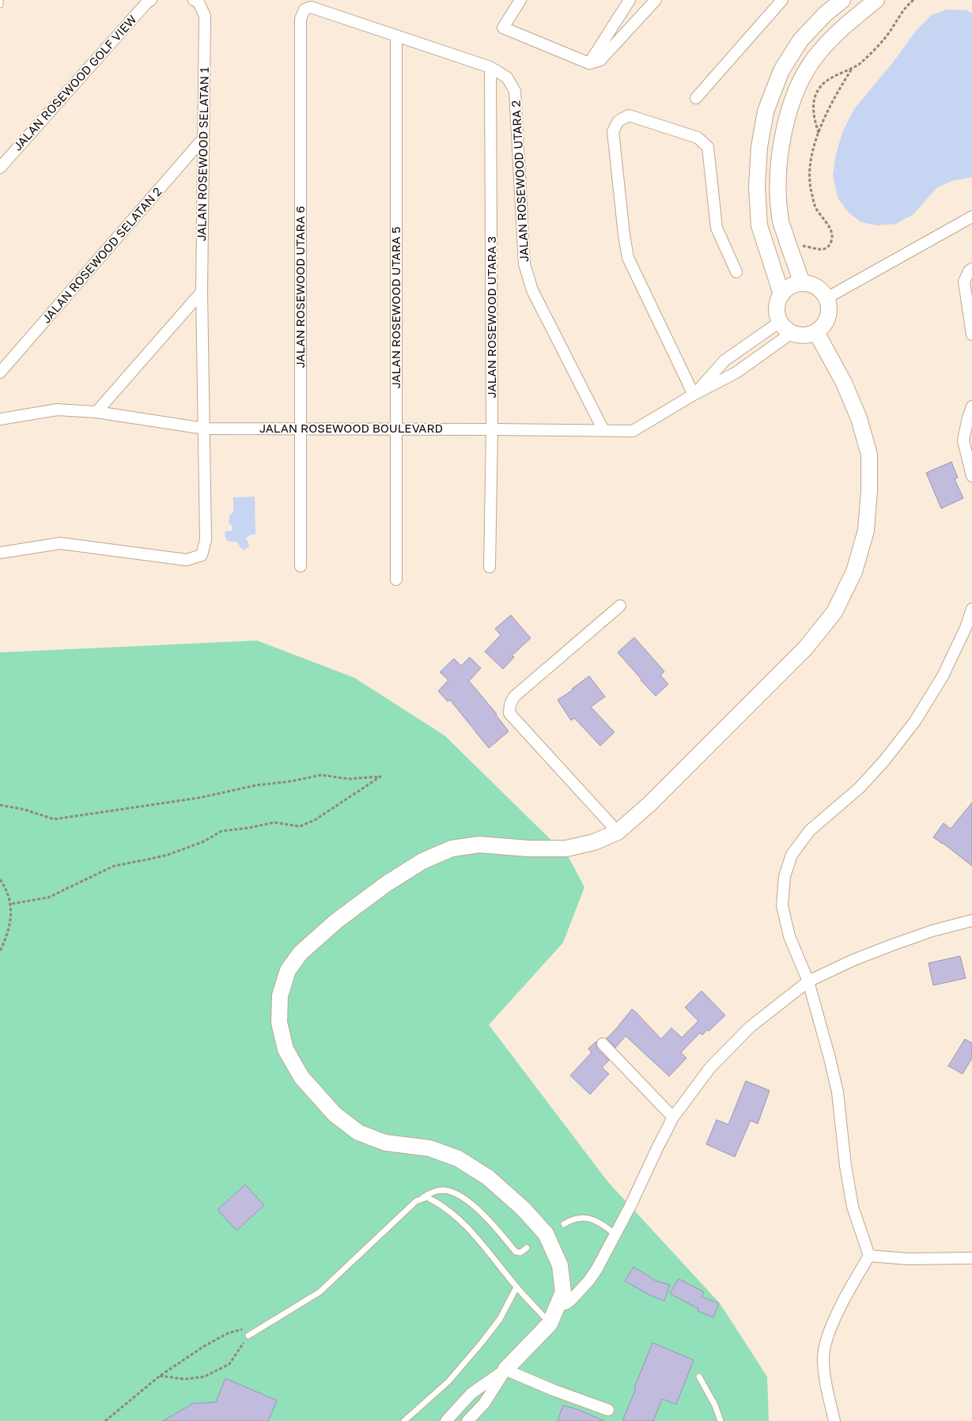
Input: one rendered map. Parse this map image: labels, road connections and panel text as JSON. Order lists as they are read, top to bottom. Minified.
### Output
{"streets":{"street":["JALAN ROSEWOOD GOLF VIEW","JALAN ROSEWOOD SELATAN 1","JALAN ROSEWOOD UTARA 2","JALAN ROSEWOOD SELATAN 2","JALAN ROSEWOOD UTARA 6","JALAN ROSEWOOD UTARA 5","JALAN ROSEWOOD UTARA 3","JALAN ROSEWOOD BOULEVARD"]},"crossings":[["JALAN ROSEWOOD SELATAN 1","JALAN ROSEWOOD SELATAN 2"],["JALAN ROSEWOOD SELATAN 1","JALAN ROSEWOOD BOULEVARD"],["JALAN ROSEWOOD UTARA 2","JALAN ROSEWOOD UTARA 6"],["JALAN ROSEWOOD UTARA 2","JALAN ROSEWOOD UTARA 5"],["JALAN ROSEWOOD UTARA 2","JALAN ROSEWOOD UTARA 3"],["JALAN ROSEWOOD UTARA 2","JALAN ROSEWOOD BOULEVARD"],["JALAN ROSEWOOD UTARA 6","JALAN ROSEWOOD BOULEVARD"],["JALAN ROSEWOOD UTARA 5","JALAN ROSEWOOD BOULEVARD"],["JALAN ROSEWOOD UTARA 3","JALAN ROSEWOOD BOULEVARD"]]}
